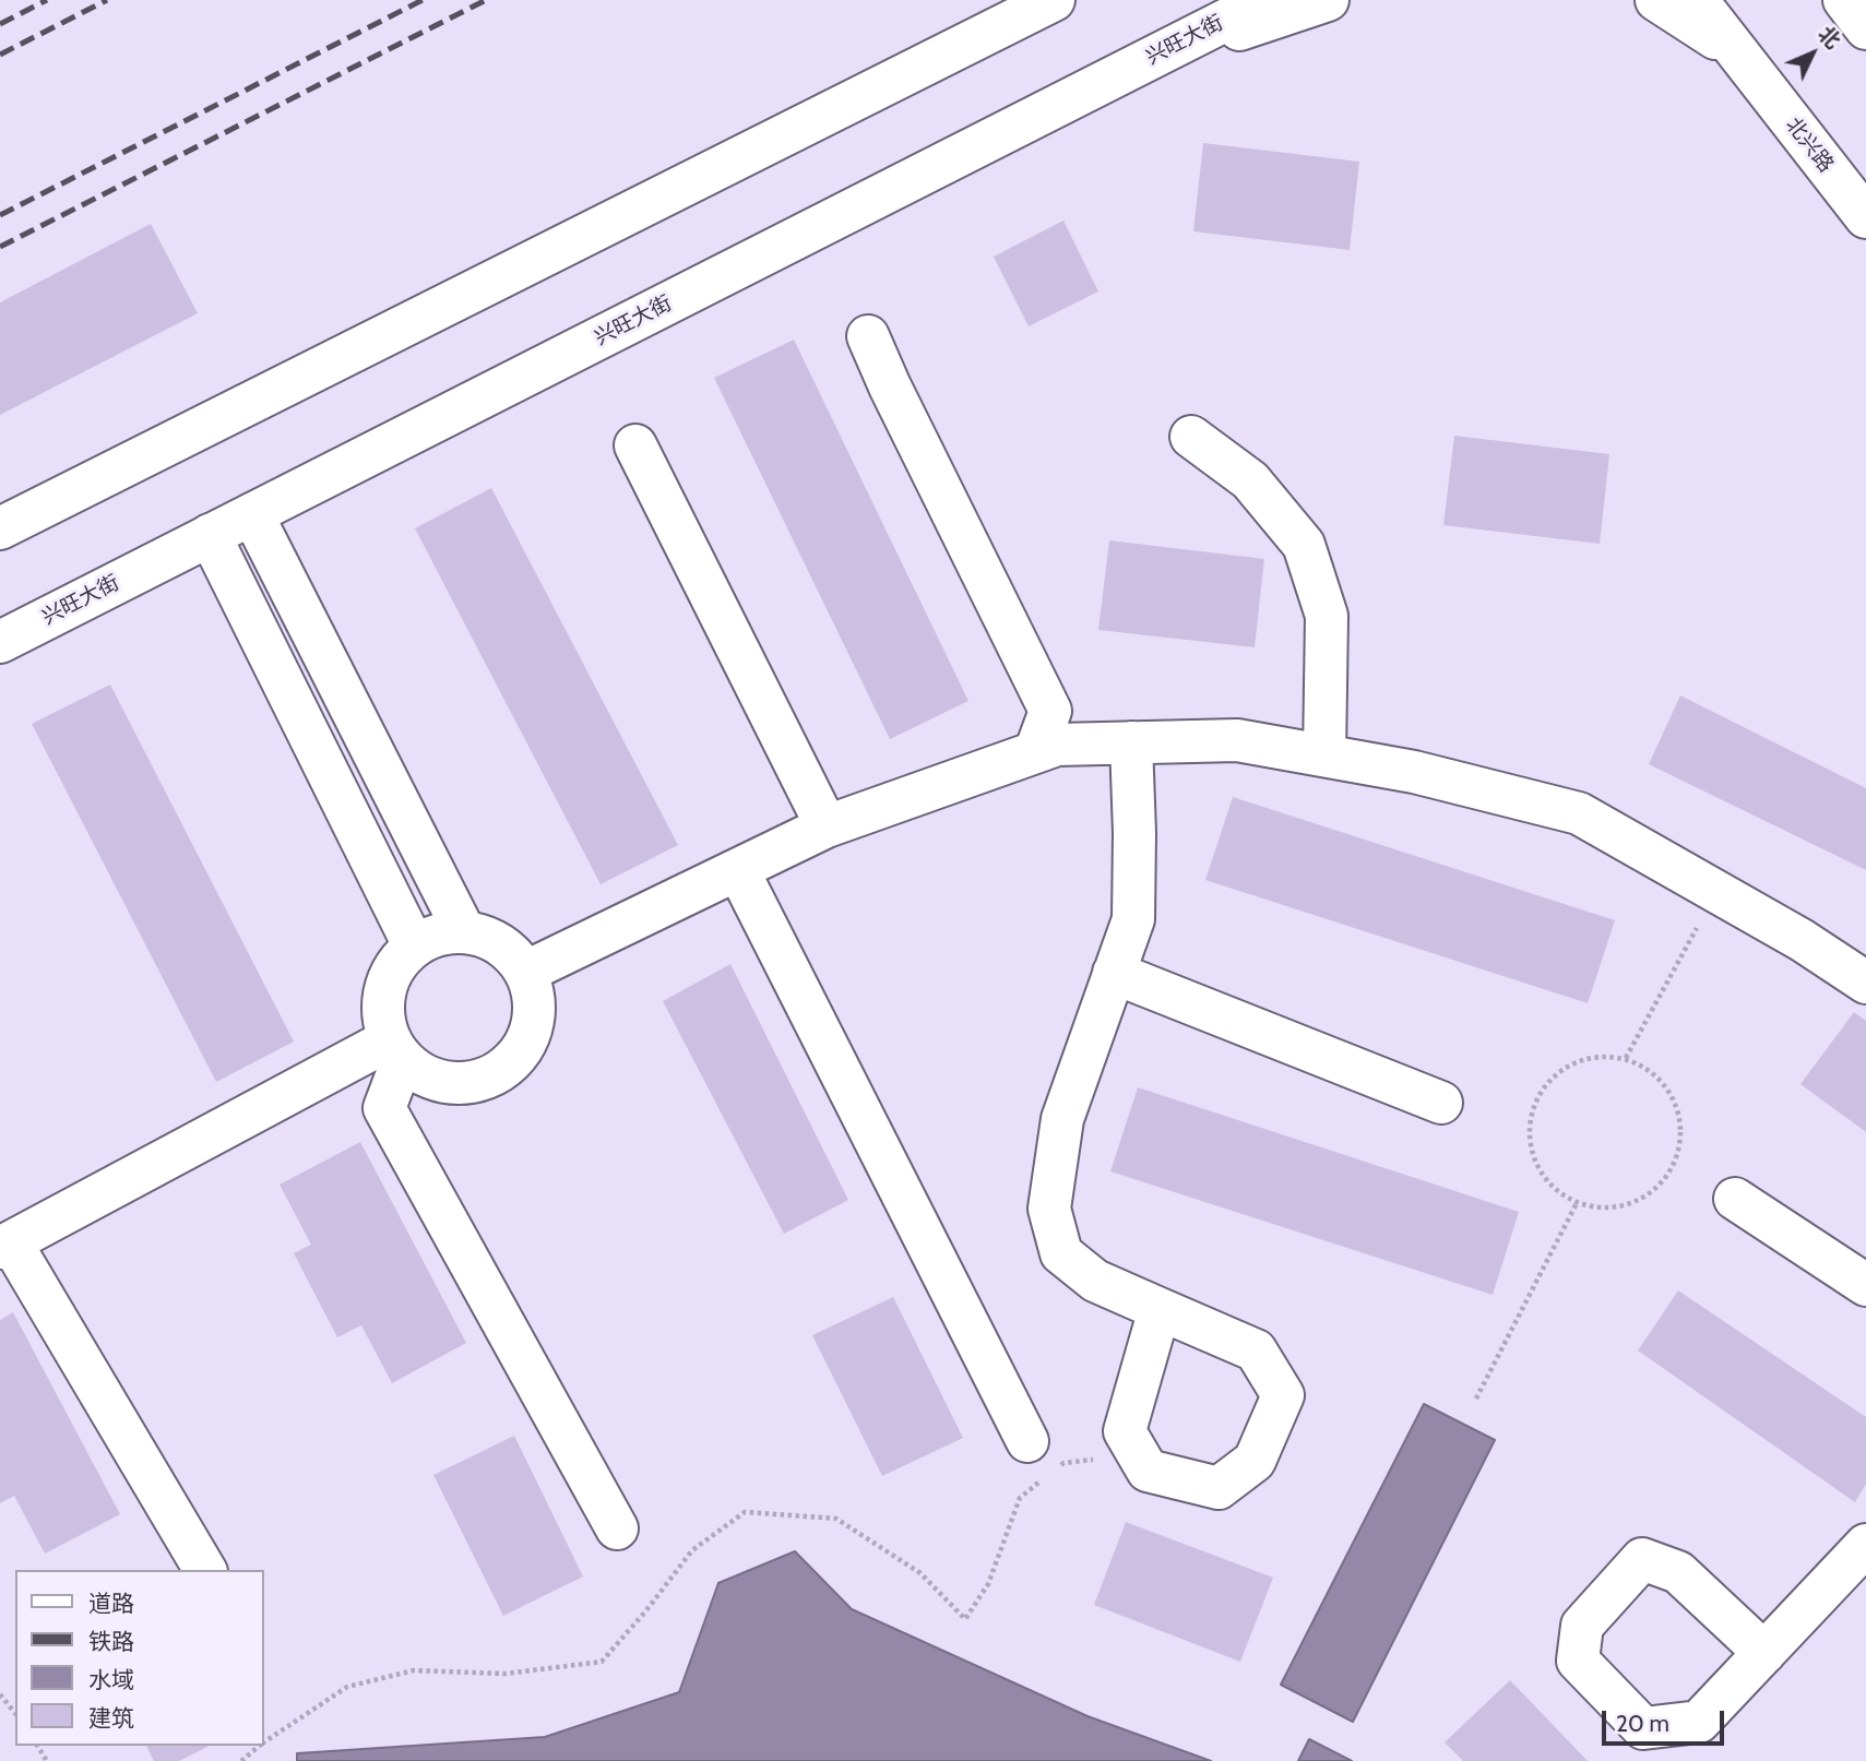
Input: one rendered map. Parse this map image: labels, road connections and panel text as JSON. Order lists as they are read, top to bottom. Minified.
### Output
{"streets":{"street":["兴旺大街","北兴路"]},"legend":["道路","铁路","水域","建筑"],"scale_bar":"20 m","north":"top right"}
